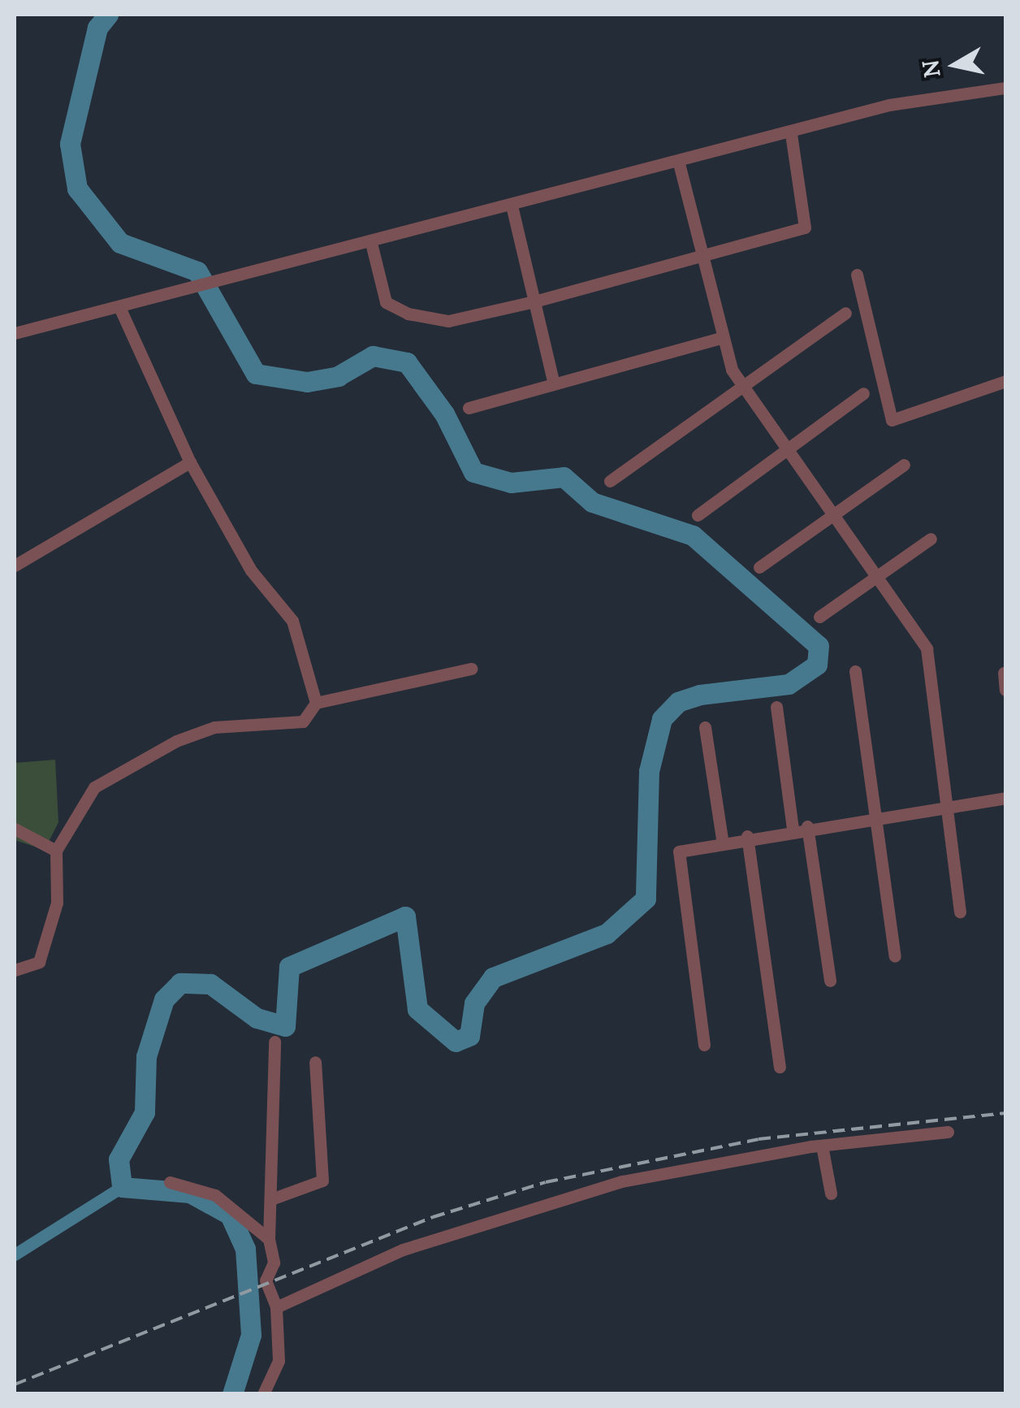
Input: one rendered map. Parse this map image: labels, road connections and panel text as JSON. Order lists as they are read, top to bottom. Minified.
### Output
{"north":"left"}
